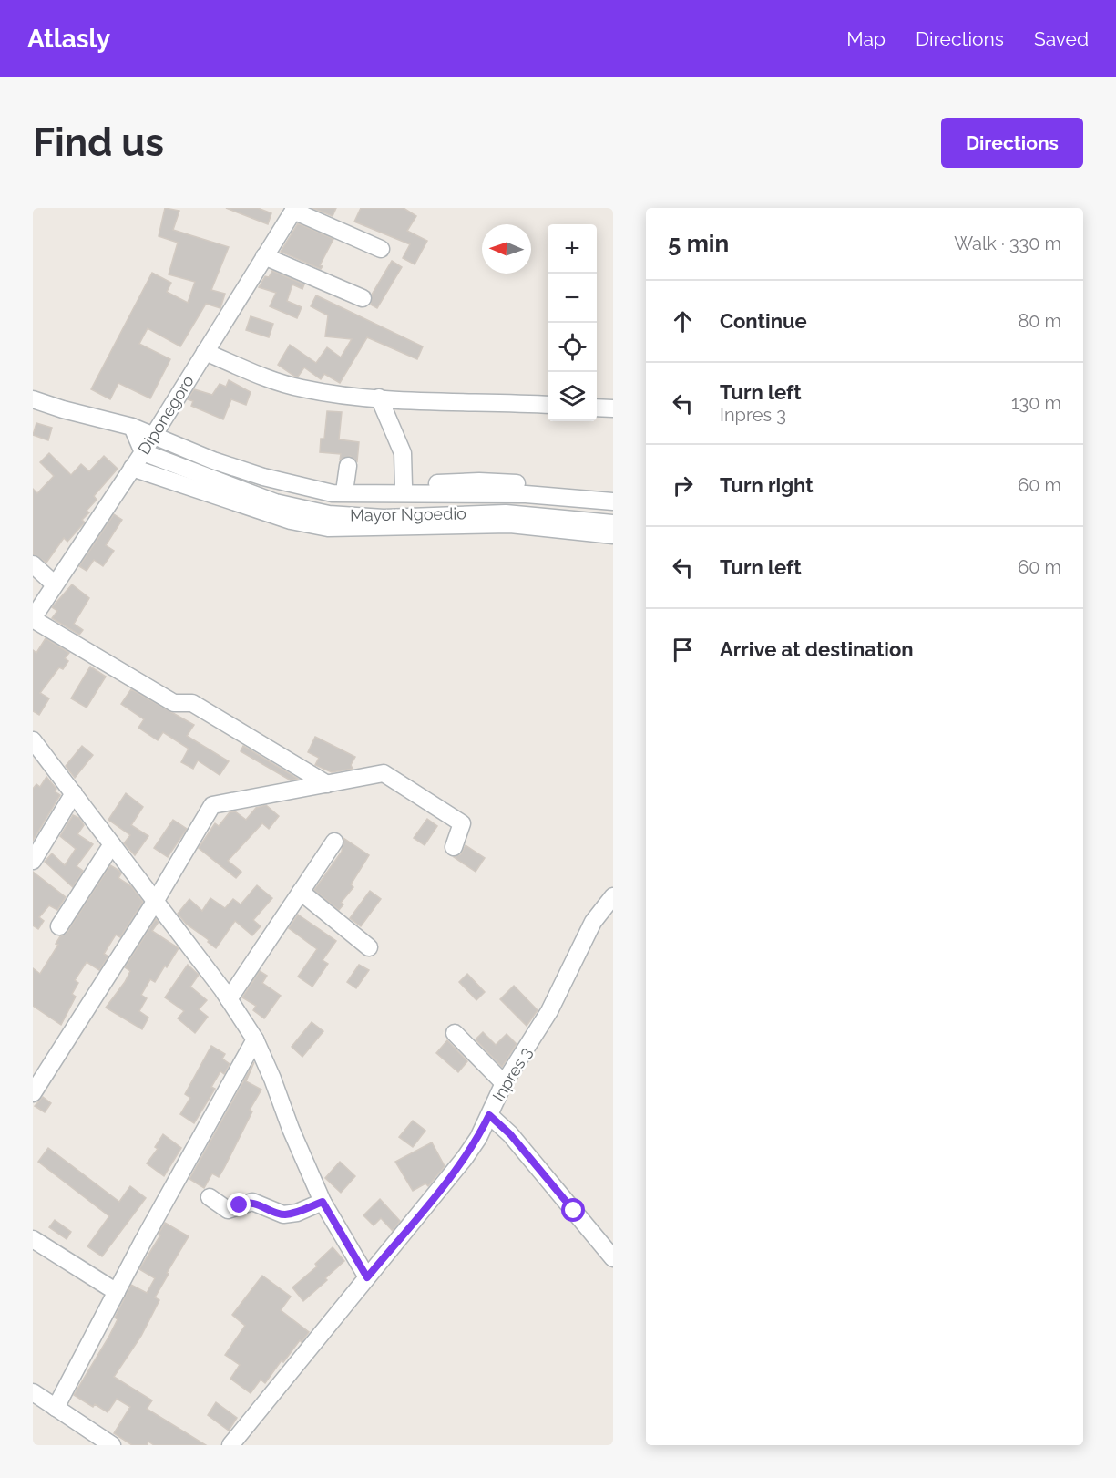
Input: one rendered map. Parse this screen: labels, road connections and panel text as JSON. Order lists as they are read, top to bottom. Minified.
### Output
{"streets":{"street":["Diponegoro","Mayor Ngoedio","Inpres 3"]},"crossings":[["Diponegoro","Mayor Ngoedio"]],"north":"left","page":{"header":"Atlasly","nav":["Map","Directions","Saved"],"buttons":"Directions","title":"Find us","heading":["5 min","Walk · 330 m"],"map_buttons":["+","−"],"list":[["Continue","80 m"],["Turn left","Inpres 3","130 m"],["Turn right","60 m"],["Turn left","60 m"],"Arrive at destination"]}}
